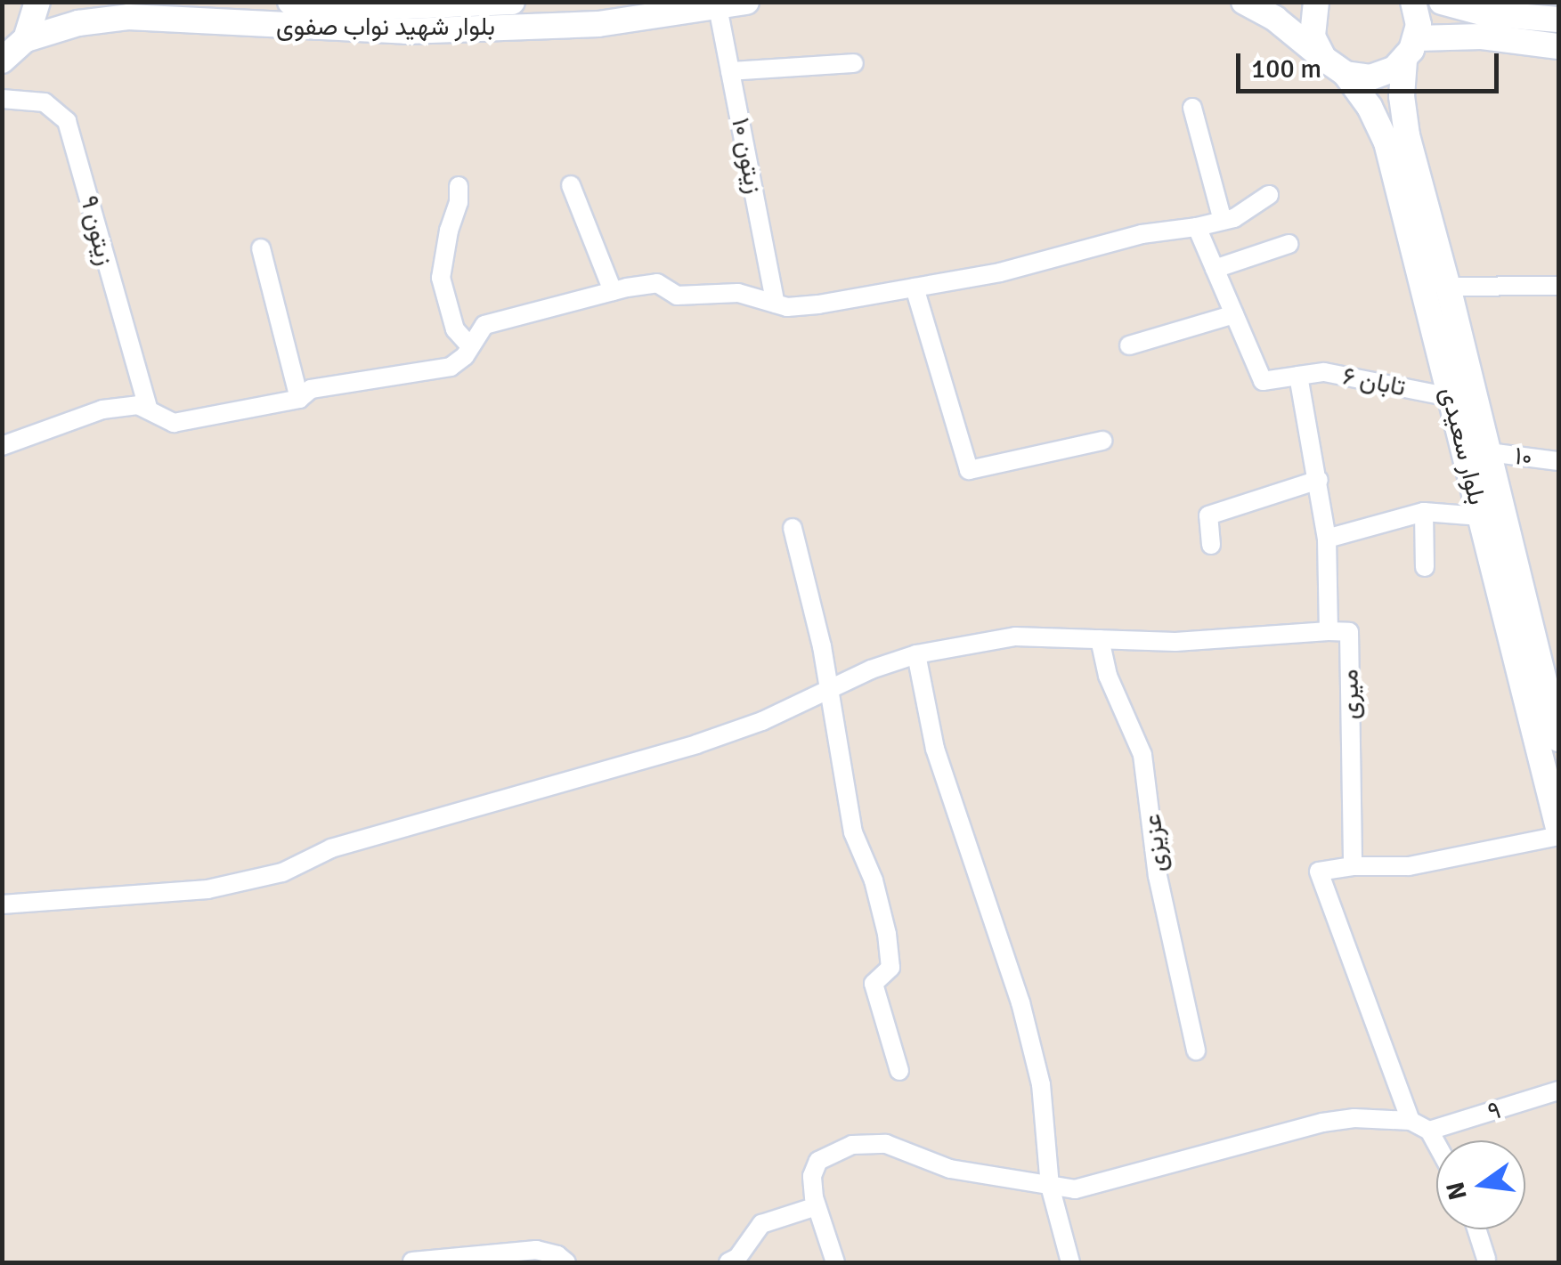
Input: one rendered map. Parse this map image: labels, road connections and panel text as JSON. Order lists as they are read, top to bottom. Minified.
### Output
{"streets":{"main road":["بلوار شهید نواب صفوی","بلوار سعیدی"],"street":["زیتون ۱۰","زیتون ۹","تابان ۶","۱۰","میری","عزیزی","۹"]},"crossings":[["بلوار شهید نواب صفوی","زیتون ۱۰"],["تابان ۶","بلوار سعیدی"],["بلوار سعیدی","۱۰"]],"scale_bar":"100 m","north":"left"}
